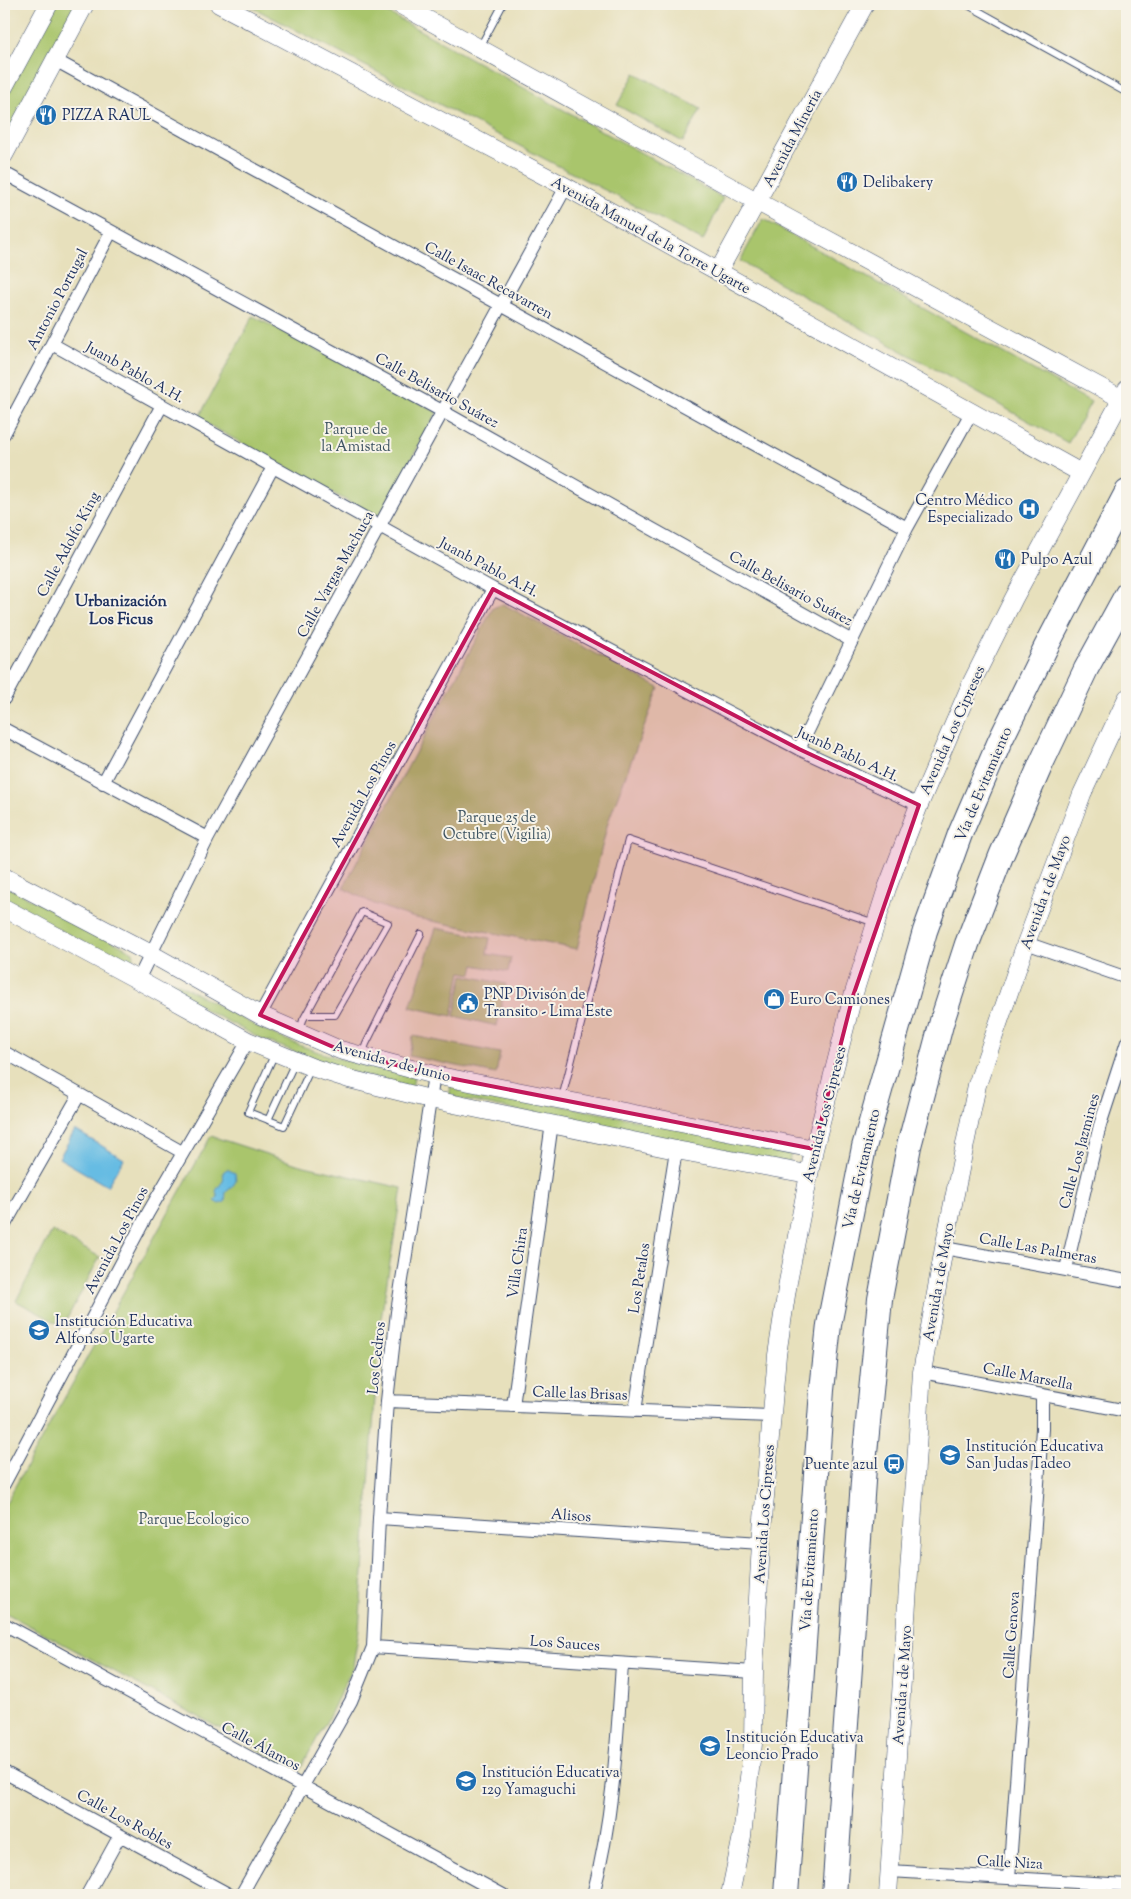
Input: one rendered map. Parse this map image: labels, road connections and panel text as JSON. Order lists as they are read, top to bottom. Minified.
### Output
{"streets":{"highway":["Vía de Evitamiento"],"street":["Avenida Minería","Avenida Manuel de la Torre Ugarte","Calle Isaac Recavarren","Antonio Portugal","Juanb Pablo A.H.","Calle Belisario Suárez","Calle Adolfo King","Calle Vargas Machuca","Avenida Los Cipreses","Avenida Los Pinos","Avenida 1 de Mayo","Avenida 7 de Junio","Calle Los Jazmines","Calle Las Palmeras","Villa Chira","Los Petalos","Los Cedros","Calle Marsella","Calle las Brisas","Alisos","Calle Genova","Los Sauces","Calle Álamos","Calle Los Robles","Calle Niza"]},"crossings":[["Avenida Minería","Avenida Manuel de la Torre Ugarte"],["Avenida Manuel de la Torre Ugarte","Calle Vargas Machuca"],["Avenida Manuel de la Torre Ugarte","Avenida Los Cipreses"],["Calle Isaac Recavarren","Calle Vargas Machuca"],["Antonio Portugal","Juanb Pablo A.H."],["Antonio Portugal","Calle Belisario Suárez"],["Juanb Pablo A.H.","Calle Adolfo King"],["Juanb Pablo A.H.","Calle Vargas Machuca"],["Juanb Pablo A.H.","Avenida Los Cipreses"],["Juanb Pablo A.H.","Avenida Los Pinos"],["Calle Belisario Suárez","Calle Vargas Machuca"],["Calle Vargas Machuca","Avenida 7 de Junio"],["Avenida Los Cipreses","Avenida 7 de Junio"],["Avenida Los Cipreses","Calle las Brisas"],["Avenida Los Cipreses","Alisos"],["Avenida Los Cipreses","Los Sauces"],["Avenida Los Pinos","Avenida 7 de Junio"],["Avenida 1 de Mayo","Calle Las Palmeras"],["Avenida 1 de Mayo","Calle Marsella"],["Avenida 1 de Mayo","Calle Niza"],["Avenida 7 de Junio","Villa Chira"],["Avenida 7 de Junio","Los Petalos"],["Avenida 7 de Junio","Los Cedros"],["Calle Los Jazmines","Calle Las Palmeras"],["Villa Chira","Calle las Brisas"],["Los Petalos","Calle las Brisas"],["Los Cedros","Calle las Brisas"],["Los Cedros","Alisos"],["Los Cedros","Los Sauces"],["Los Cedros","Calle Álamos"],["Calle Marsella","Calle Genova"],["Calle Genova","Calle Niza"]],"districts":["Urbanización Los Ficus"],"parks":["Parque de la Amistad","Parque 25 de Octubre (Vigilia)","Parque Ecologico"],"places":{"restaurant":["PIZZA RAUL","Delibakery","Pulpo Azul"],"hospital":["Centro Médico Especializado"],"shop":["Euro Camiones"],"public building":["PNP Divisón de Transito - Lima Este"],"school or university":["Institución Educativa Alfonso Ugarte","Institución Educativa San Judas Tadeo","Institución Educativa Leoncio Prado","Institución Educativa 129 Yamaguchi"],"bus stop":["Puente azul"]}}
